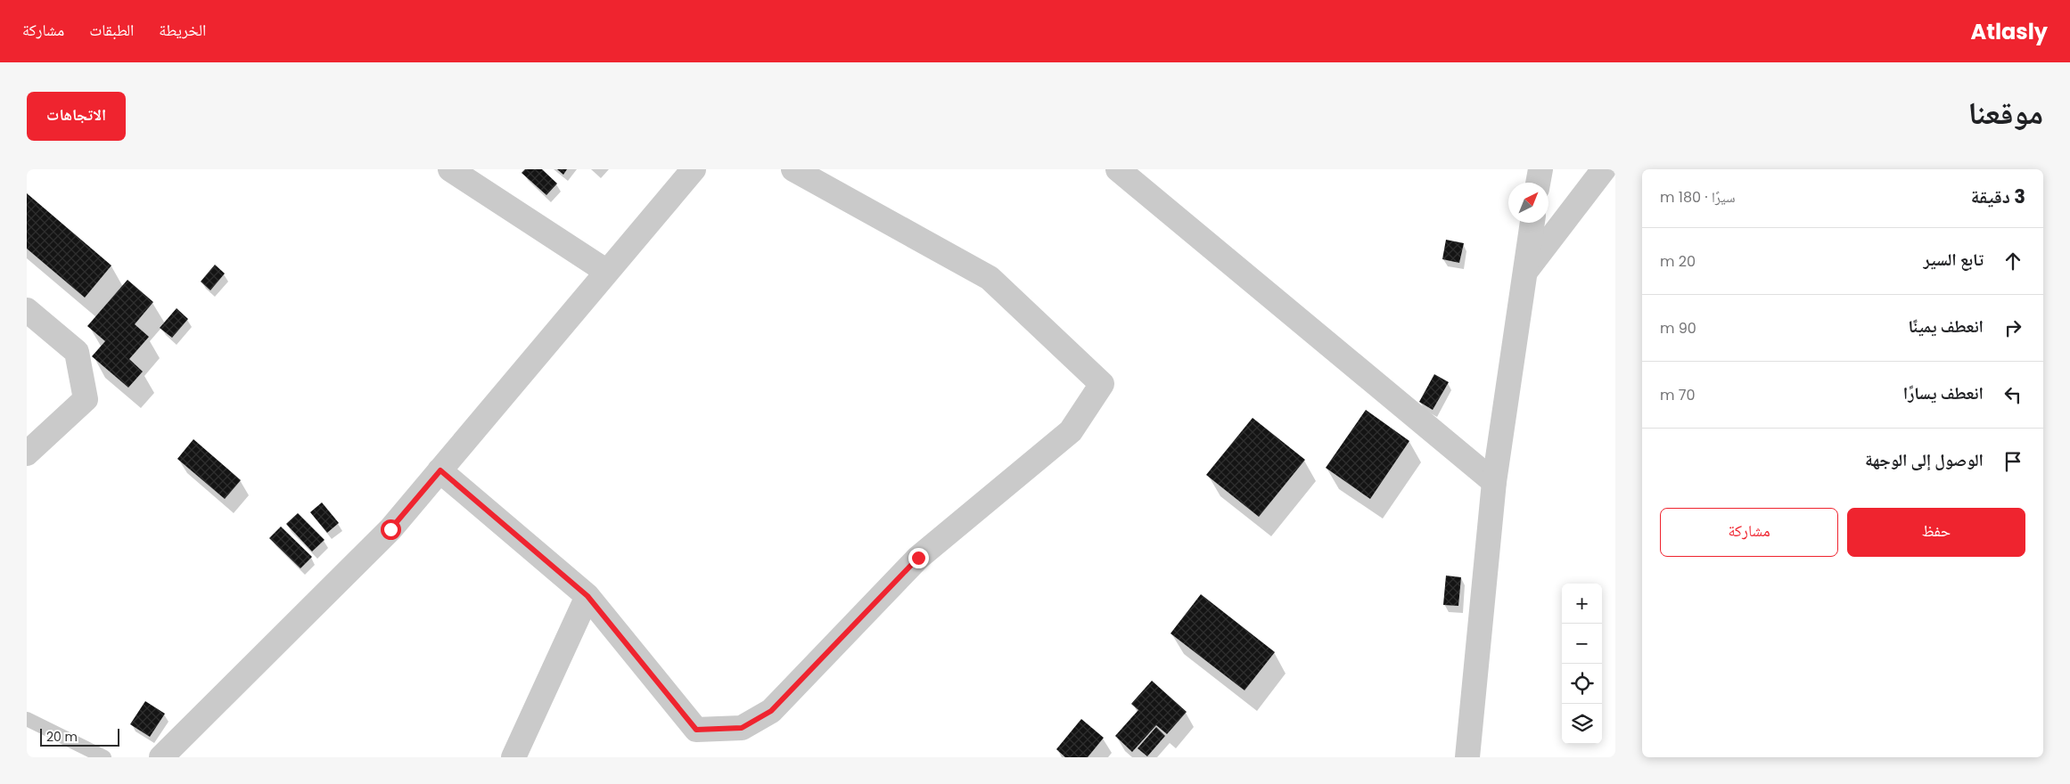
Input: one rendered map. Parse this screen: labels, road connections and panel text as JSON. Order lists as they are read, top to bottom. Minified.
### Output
{"scale_bar":"20 m","north":"top right","page":{"header":"Atlasly","nav":["الخريطة","الطبقات","مشاركة"],"title":"موقعنا","buttons":["الاتجاهات",["حفظ","مشاركة"]],"heading":["3 دقيقة","سيرًا · 180 m"],"list":[["تابع السير","20 m"],["انعطف يمينًا","90 m"],["انعطف يسارًا","70 m"],"الوصول إلى الوجهة"],"map_buttons":["+","−"],"scale":"20 m"}}
